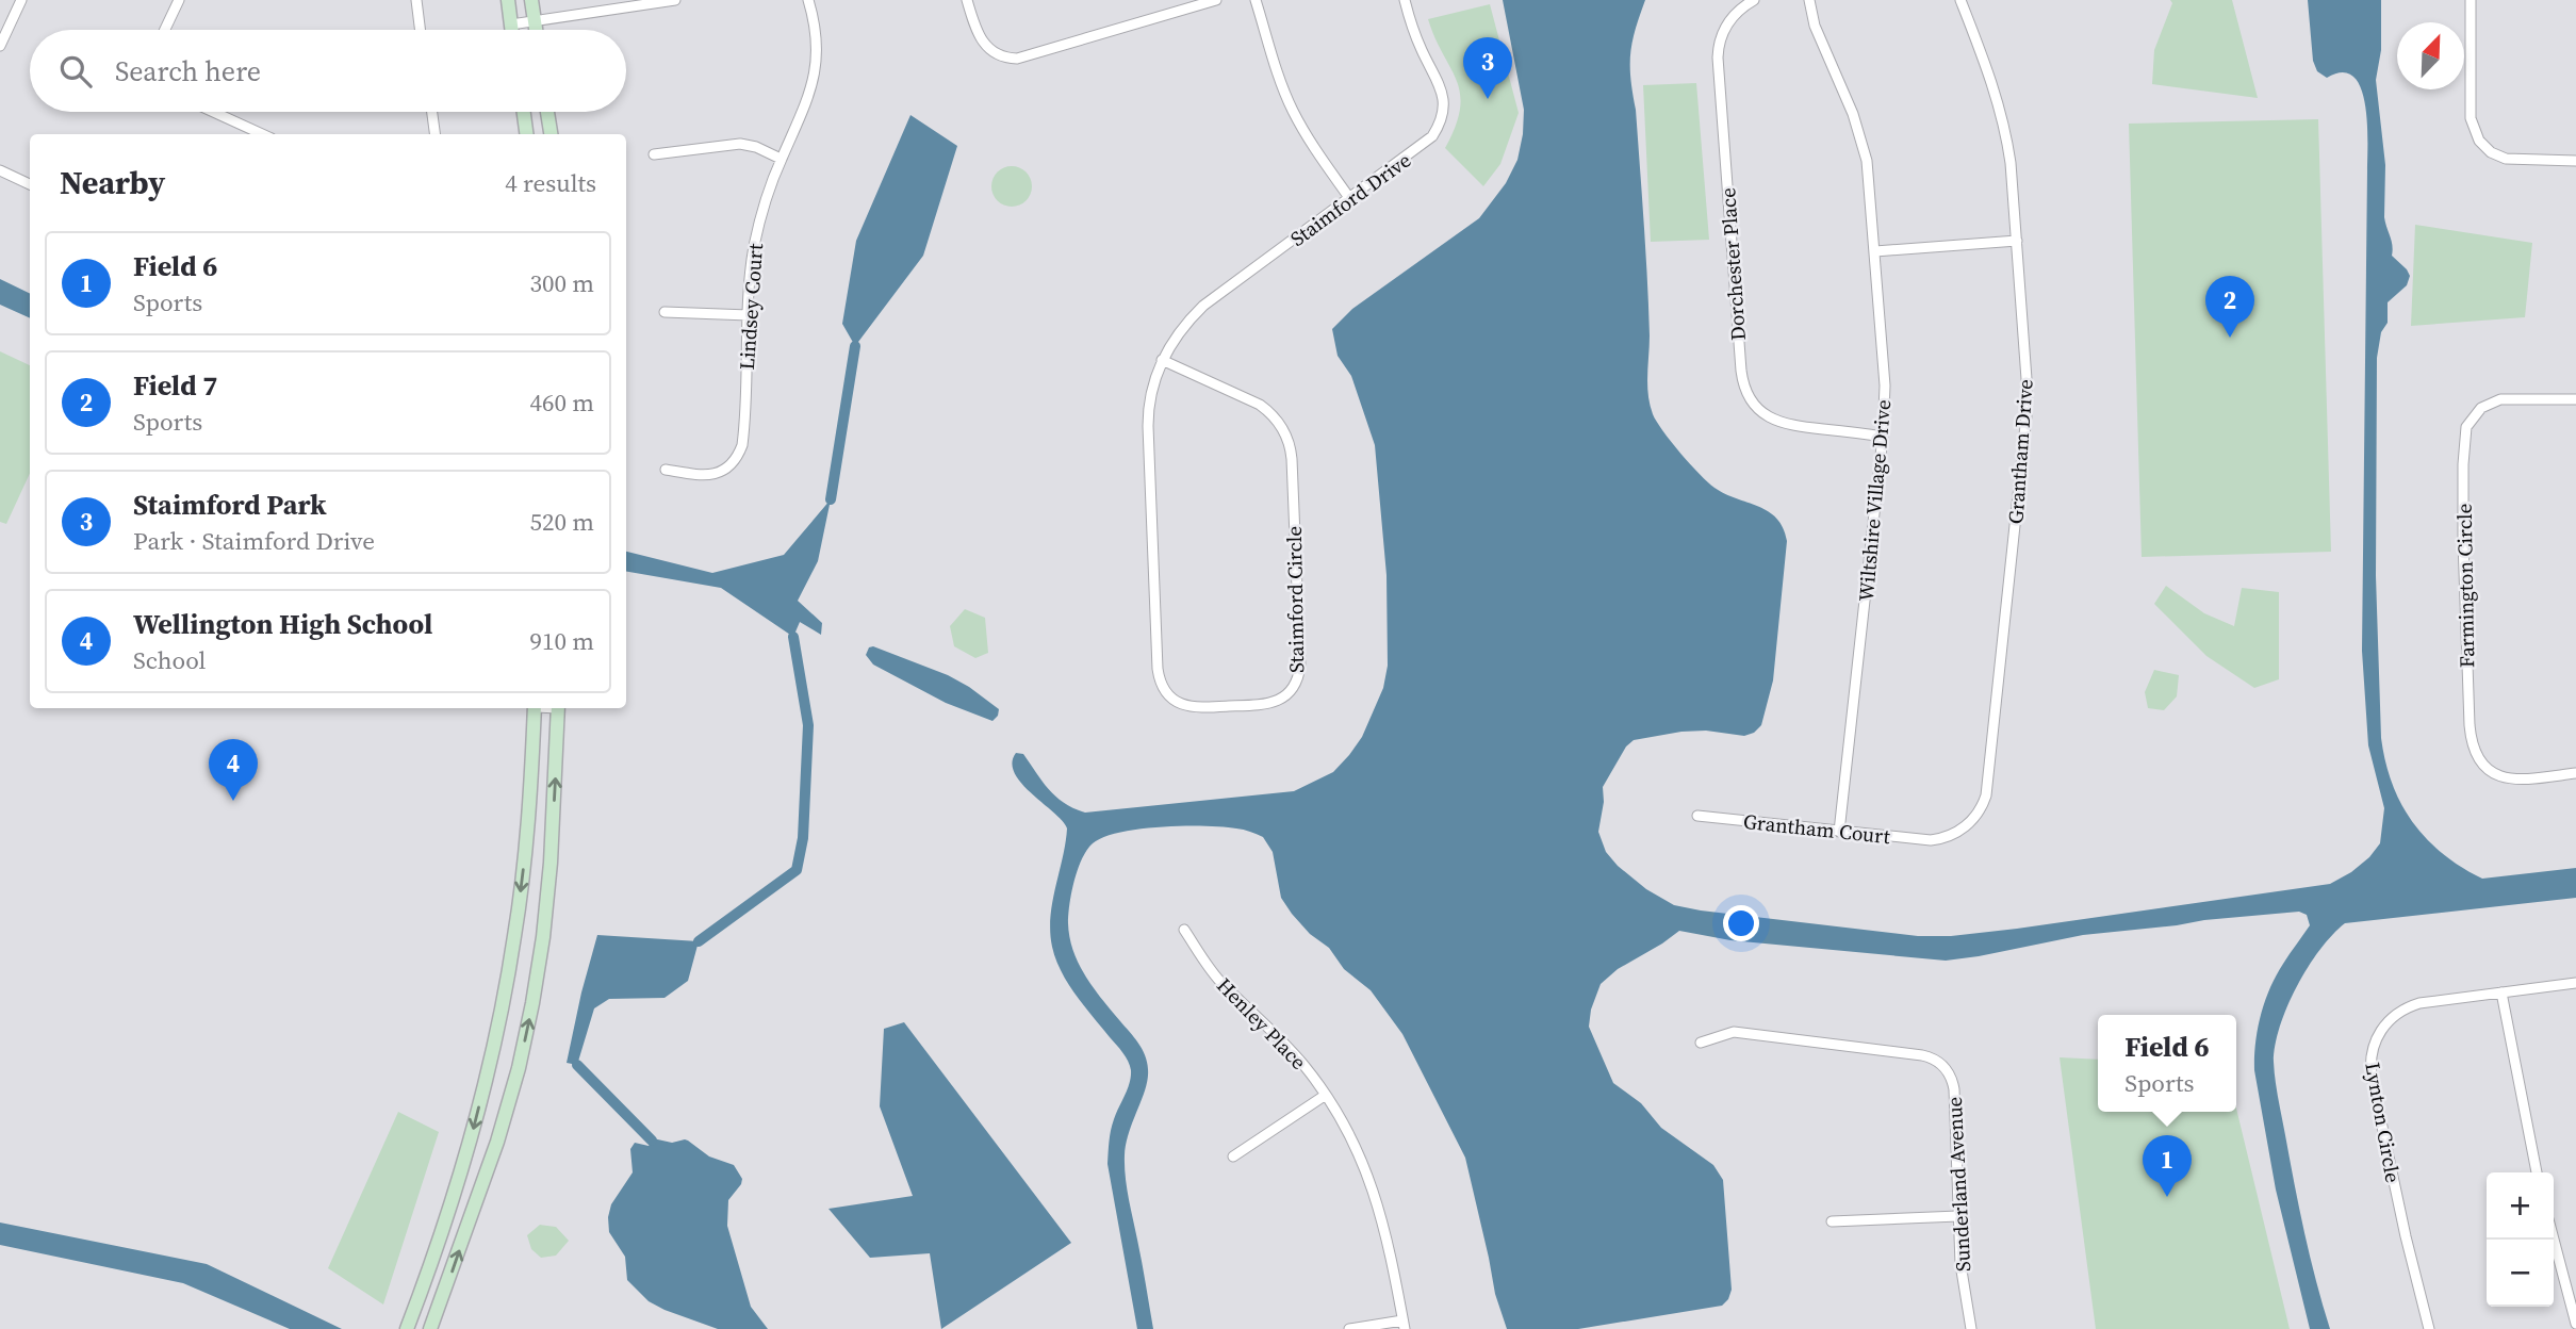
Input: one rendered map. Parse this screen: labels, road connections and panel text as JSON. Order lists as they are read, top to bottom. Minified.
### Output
{"streets":{"street":["Staimford Drive","Dorchester Place","Lindsey Court","Grantham Drive","Wiltshire Village Drive","Farmington Circle","Staimford Circle","Grantham Court","Henley Place","Lynton Circle","Sunderland Avenue"]},"crossings":[["Staimford Drive","Staimford Circle"],["Dorchester Place","Wiltshire Village Drive"],["Grantham Drive","Grantham Court"],["Wiltshire Village Drive","Grantham Court"]],"north":"top right","page":{"search":"Search here","pins":["3","2","4","1"],"heading":["Nearby","4 results"],"list":[{"mark":"1","name":"Field 6","note":"Sports","value":"300 m"},{"mark":"2","name":"Field 7","note":"Sports","value":"460 m"},{"mark":"3","name":"Staimford Park","note":"Park · Staimford Drive","value":"520 m"},{"mark":"4","name":"Wellington High School","note":"School","value":"910 m"}],"popup":["Field 6","Sports"],"map_buttons":["+","−"]}}
